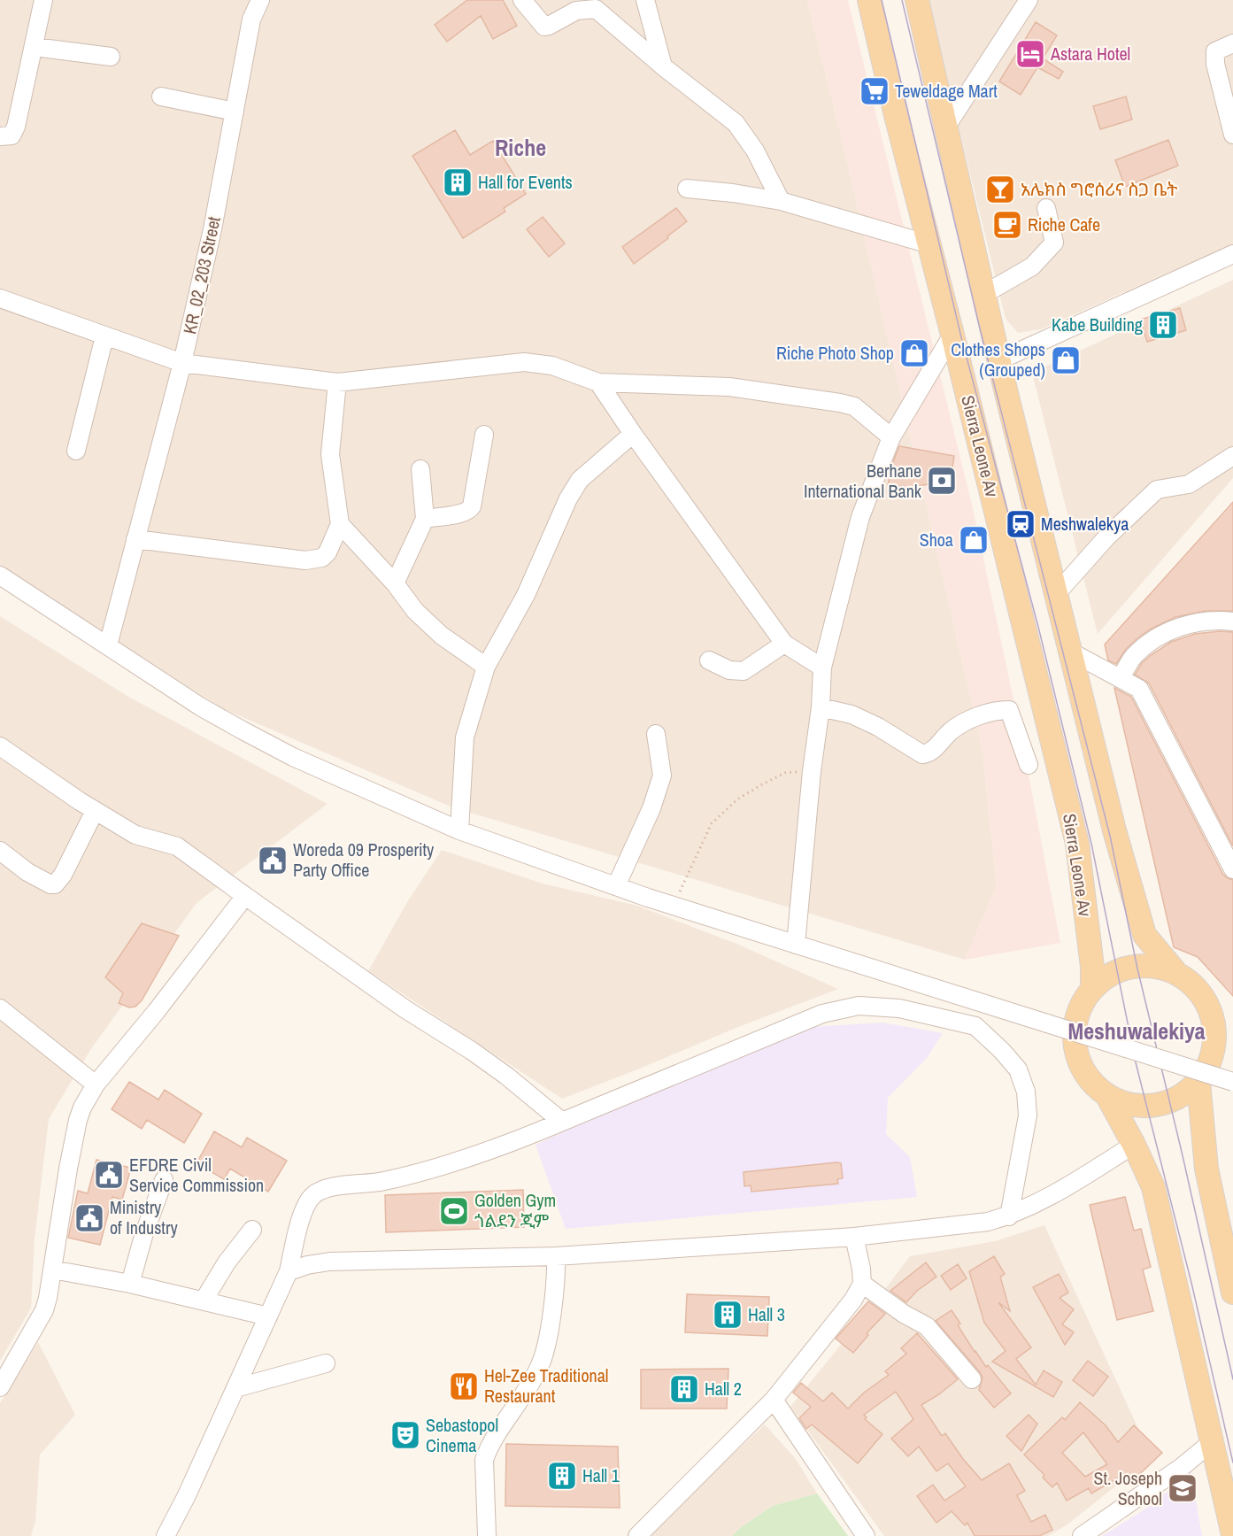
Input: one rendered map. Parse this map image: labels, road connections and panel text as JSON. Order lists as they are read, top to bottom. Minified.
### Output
{"streets":{"main road":["Sierra Leone Av"],"street":["KR_02_203 Street"]},"districts":["Riche","Meshuwalekiya"],"places":{"hotel":["Astara Hotel"],"supermarket":["Teweldage Mart"],"building":["Hall for Events","Kabe Building","Hall 3","Hall 2","Hall 1"],"bar":["አሌክስ ግሮሰሪና ስጋ ቤት"],"cafe":["Riche Cafe"],"shop":["Riche Photo Shop","Clothes Shops (Grouped)","Shoa"],"bank":["Berhane International Bank"],"station":["Meshwalekya"],"public building":["Woreda 09 Prosperity Party Office","EFDRE Civil Service Commission","Ministry of Industry"],"sports":["Golden Gym ጎልደን ጂም"],"restaurant":["Hel-Zee Traditional Restaurant"],"theatre":["Sebastopol Cinema"],"school or university":["St. Joseph School"]}}
